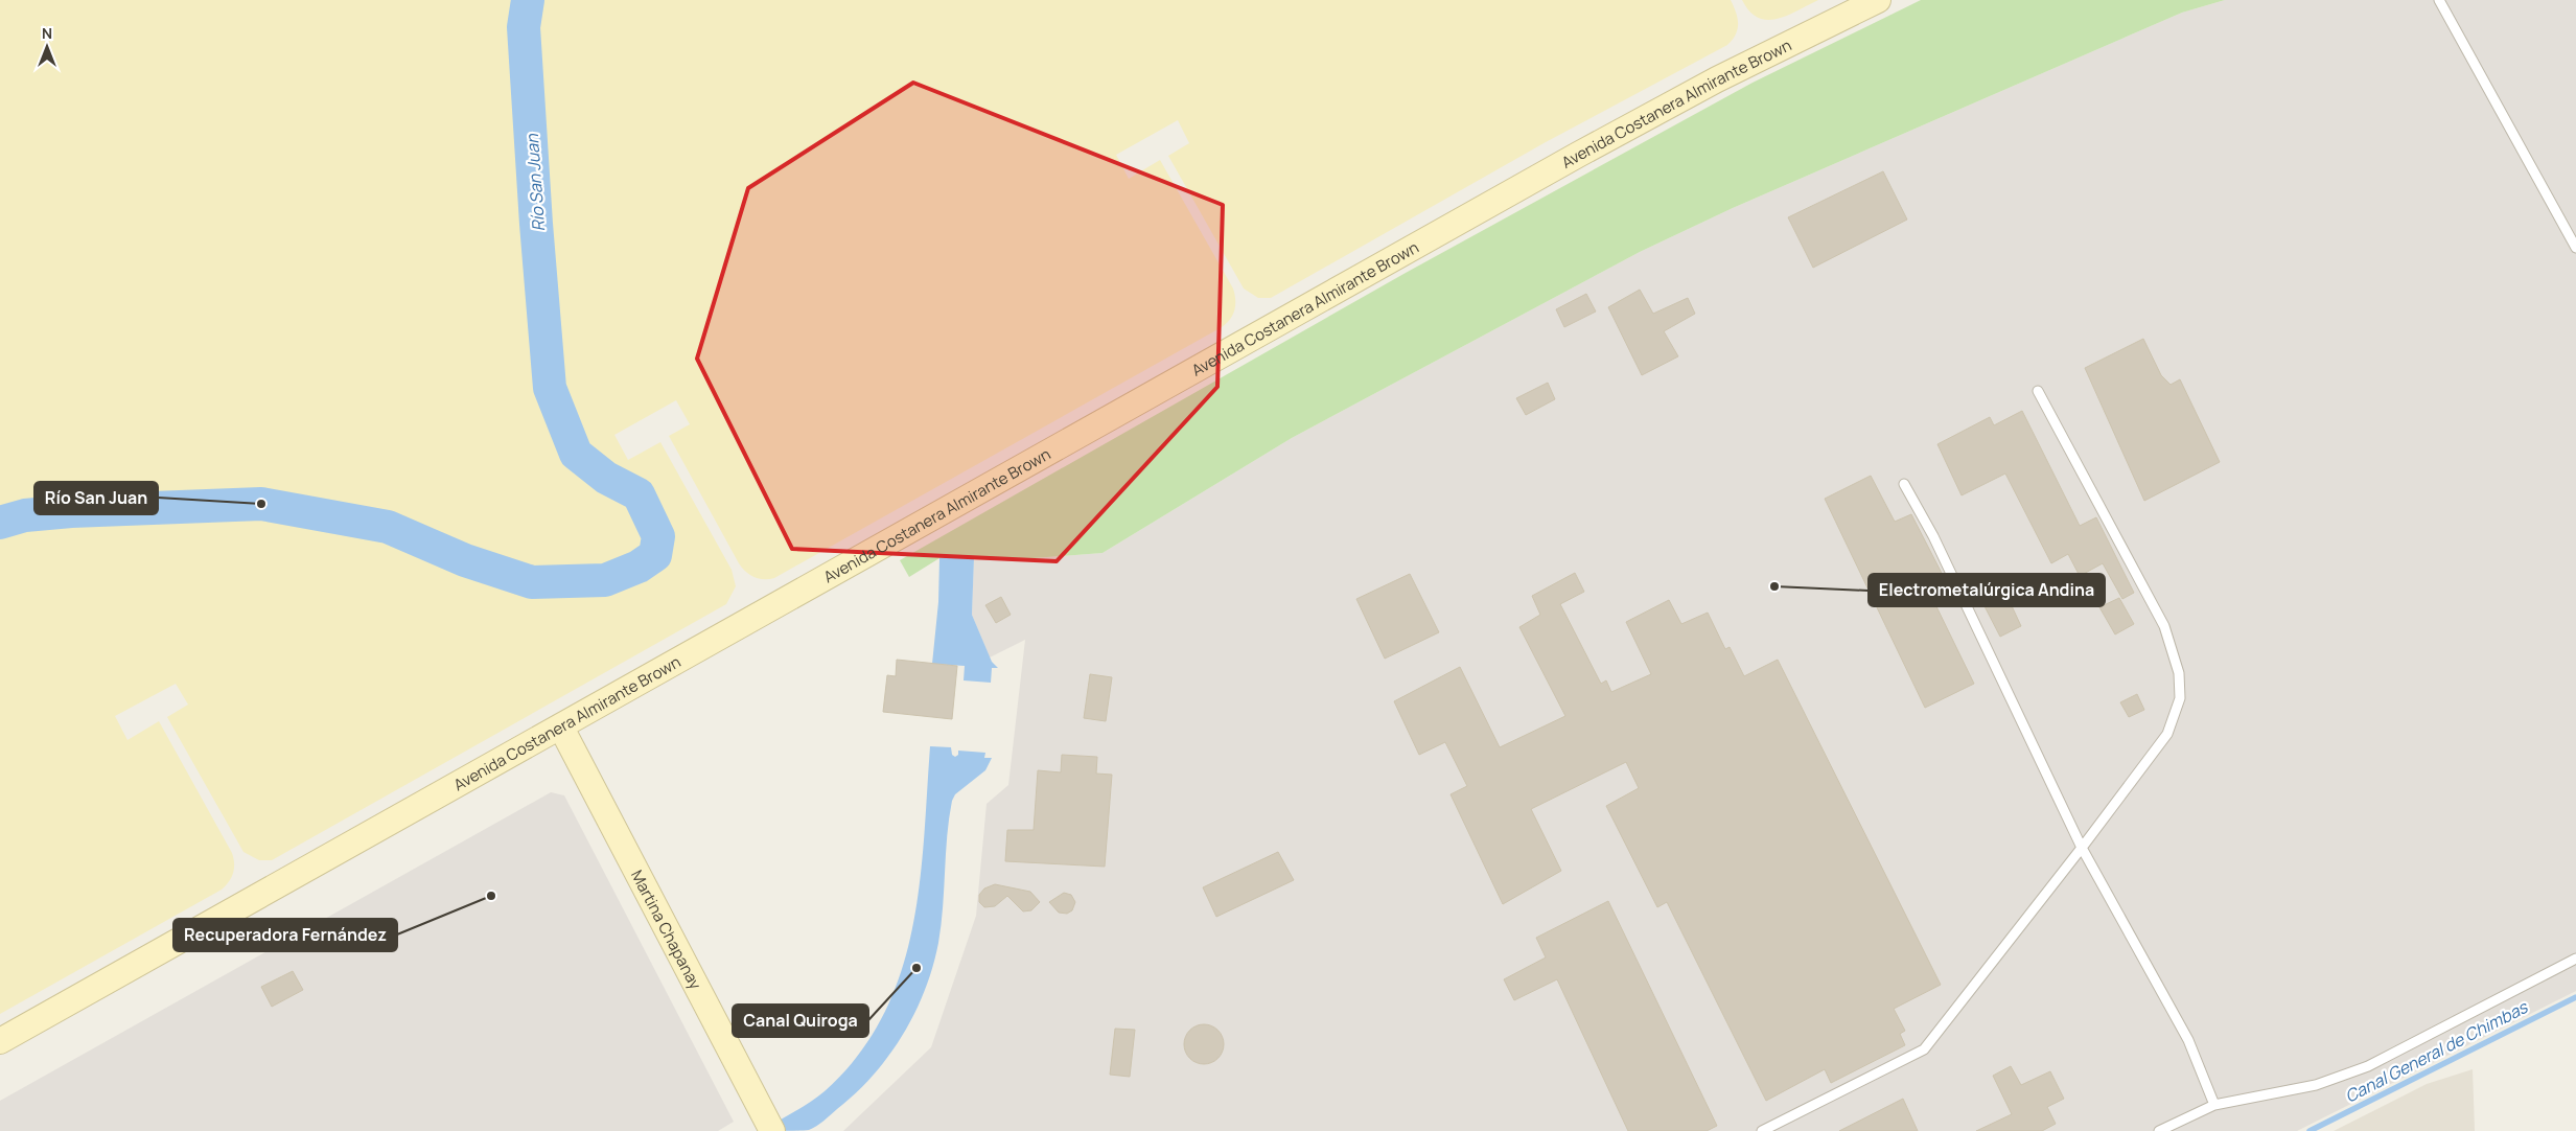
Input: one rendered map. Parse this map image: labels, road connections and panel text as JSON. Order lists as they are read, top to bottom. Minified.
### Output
{"streets":{"main road":["Avenida Costanera Almirante Brown","Martina Chapanay"]},"crossings":[["Avenida Costanera Almirante Brown","Martina Chapanay"]],"water":["Río San Juan","Canal General de Chimbas"],"places":["Río San Juan","Electrometalúrgica Andina","Recuperadora Fernández","Canal Quiroga"],"north":"top"}
